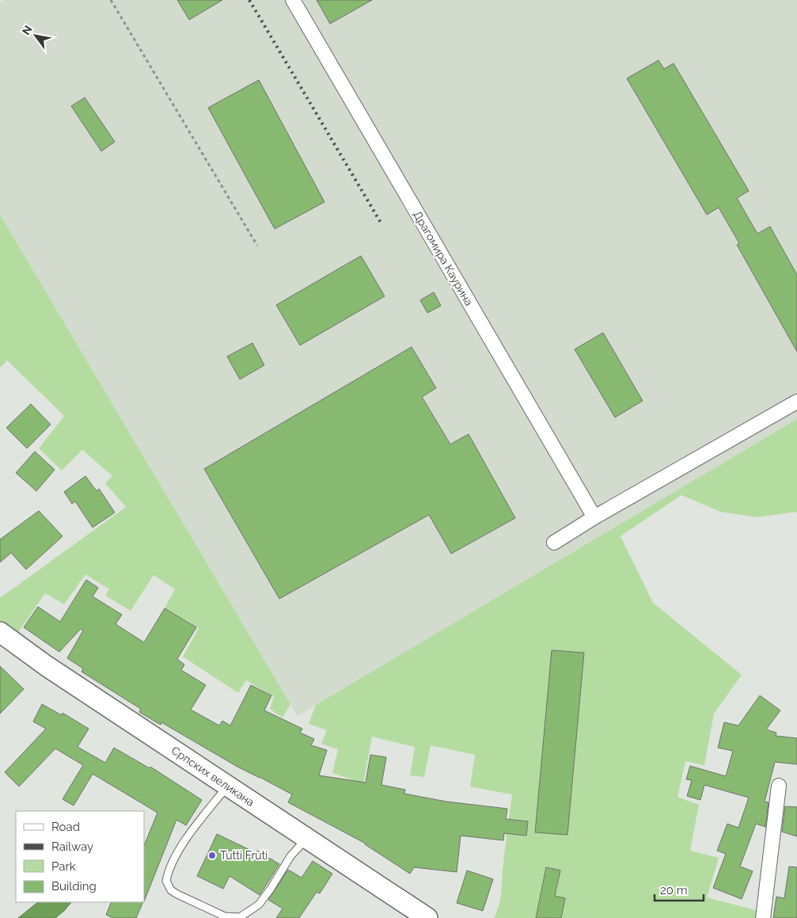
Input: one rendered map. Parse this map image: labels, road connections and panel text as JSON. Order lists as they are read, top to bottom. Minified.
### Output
{"streets":{"main road":["Српских великана"],"street":["Драгомира Каурина"]},"places":["Tutti Fruti"],"legend":["Road","Railway","Park","Building"],"scale_bar":"20 m","north":"top left"}
